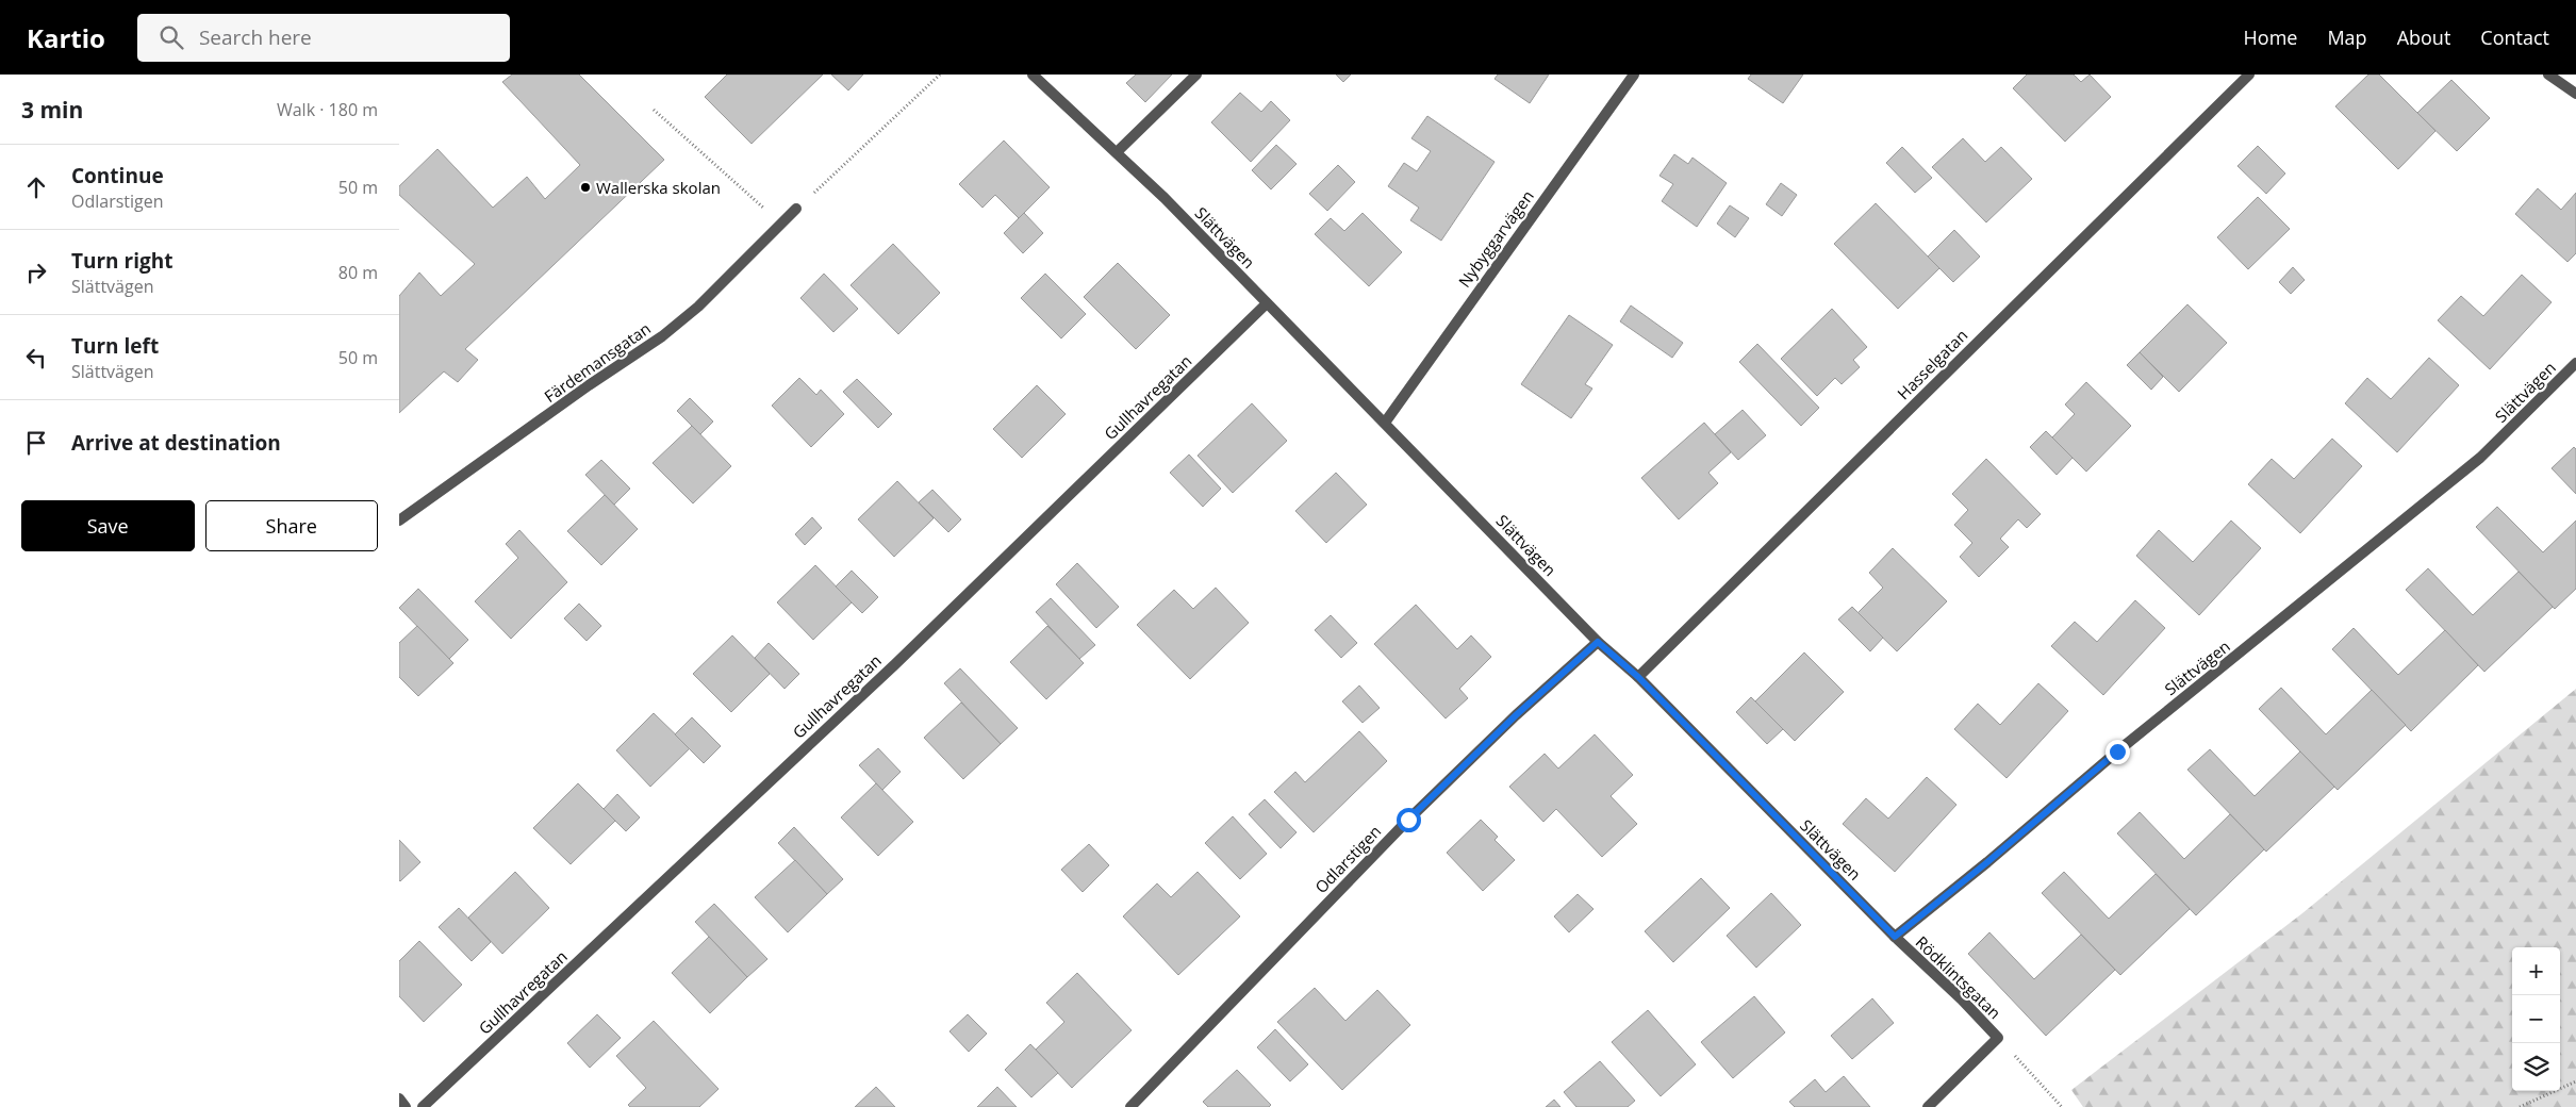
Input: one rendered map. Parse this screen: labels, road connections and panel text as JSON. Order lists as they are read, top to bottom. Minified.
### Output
{"streets":{"street":["Slättvägen","Nybyggarvägen","Färdemansgatan","Hasselgatan","Gullhavregatan","Odlarstigen","Rödklintsgatan"]},"crossings":[["Slättvägen","Nybyggarvägen"],["Slättvägen","Hasselgatan"],["Slättvägen","Gullhavregatan"],["Slättvägen","Odlarstigen"],["Slättvägen","Rödklintsgatan"]],"places":["Wallerska skolan"],"page":{"header":"Kartio","search":"Search here","nav":["Home","Map","About","Contact"],"heading":["3 min","Walk · 180 m"],"list":[["Continue","Odlarstigen","50 m"],["Turn right","Slättvägen","80 m"],["Turn left","Slättvägen","50 m"],"Arrive at destination"],"buttons":["Save","Share"],"map_buttons":["+","−"]}}
